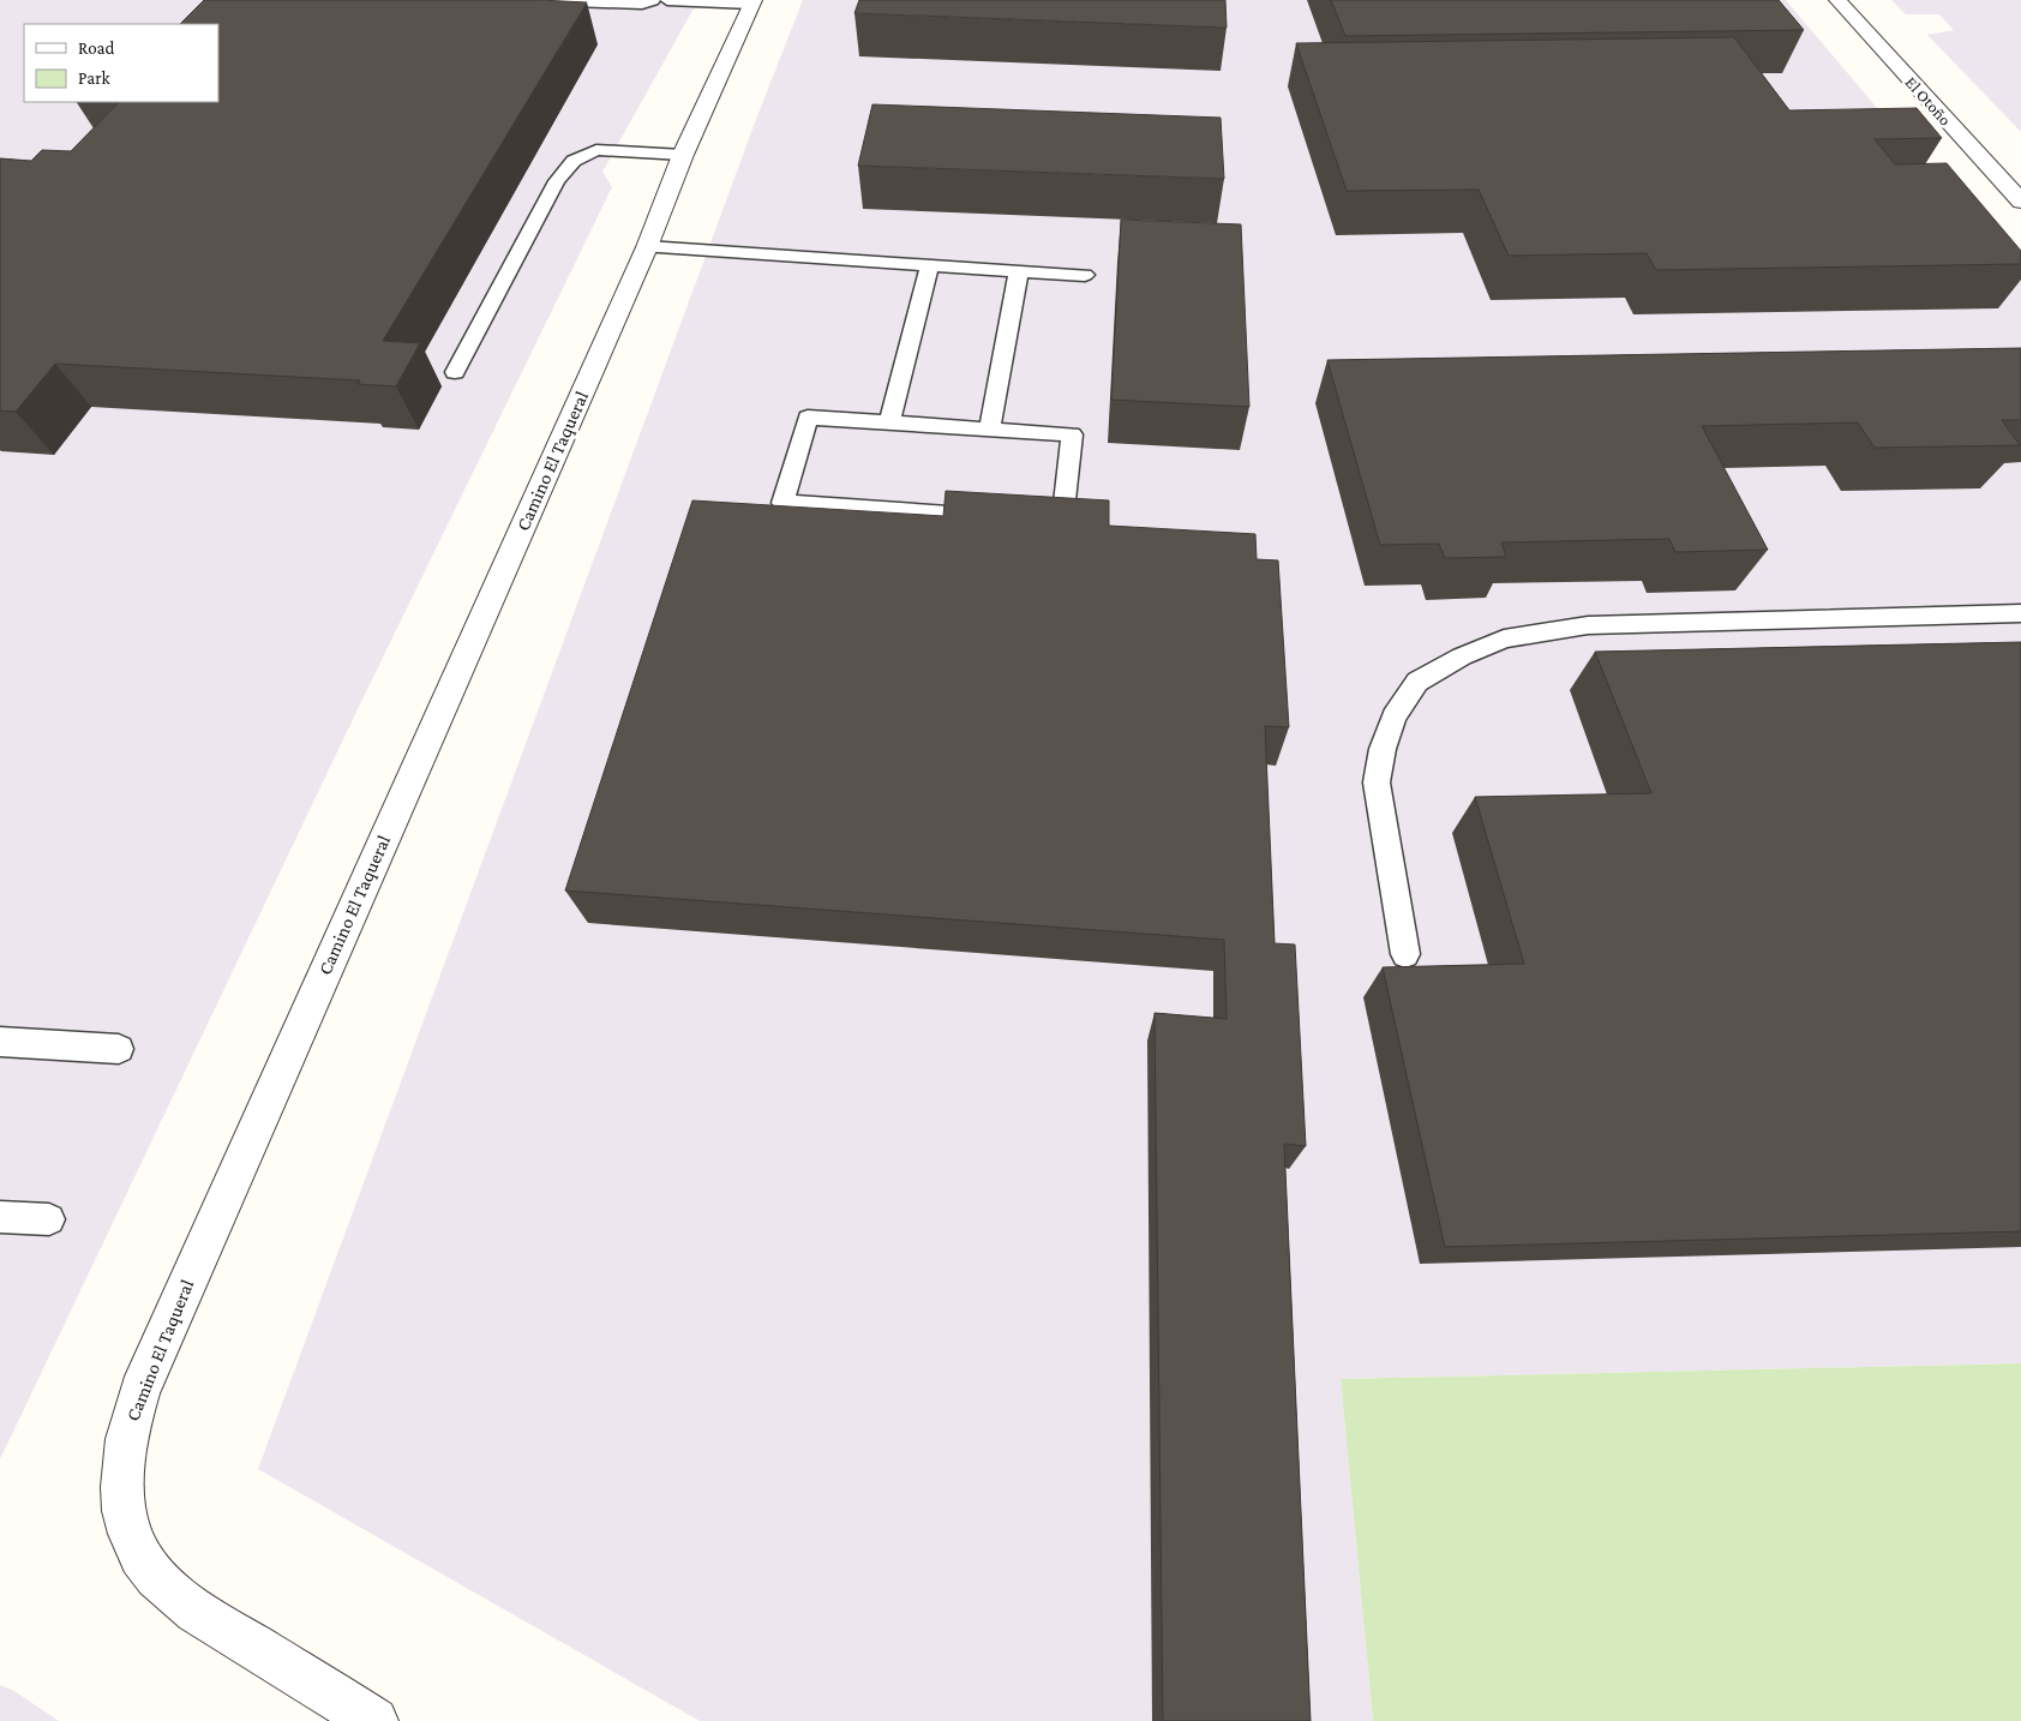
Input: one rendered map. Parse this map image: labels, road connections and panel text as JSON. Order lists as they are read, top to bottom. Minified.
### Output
{"streets":{"street":["El Otoño","Camino El Taqueral"]},"legend":["Road","Park"]}
